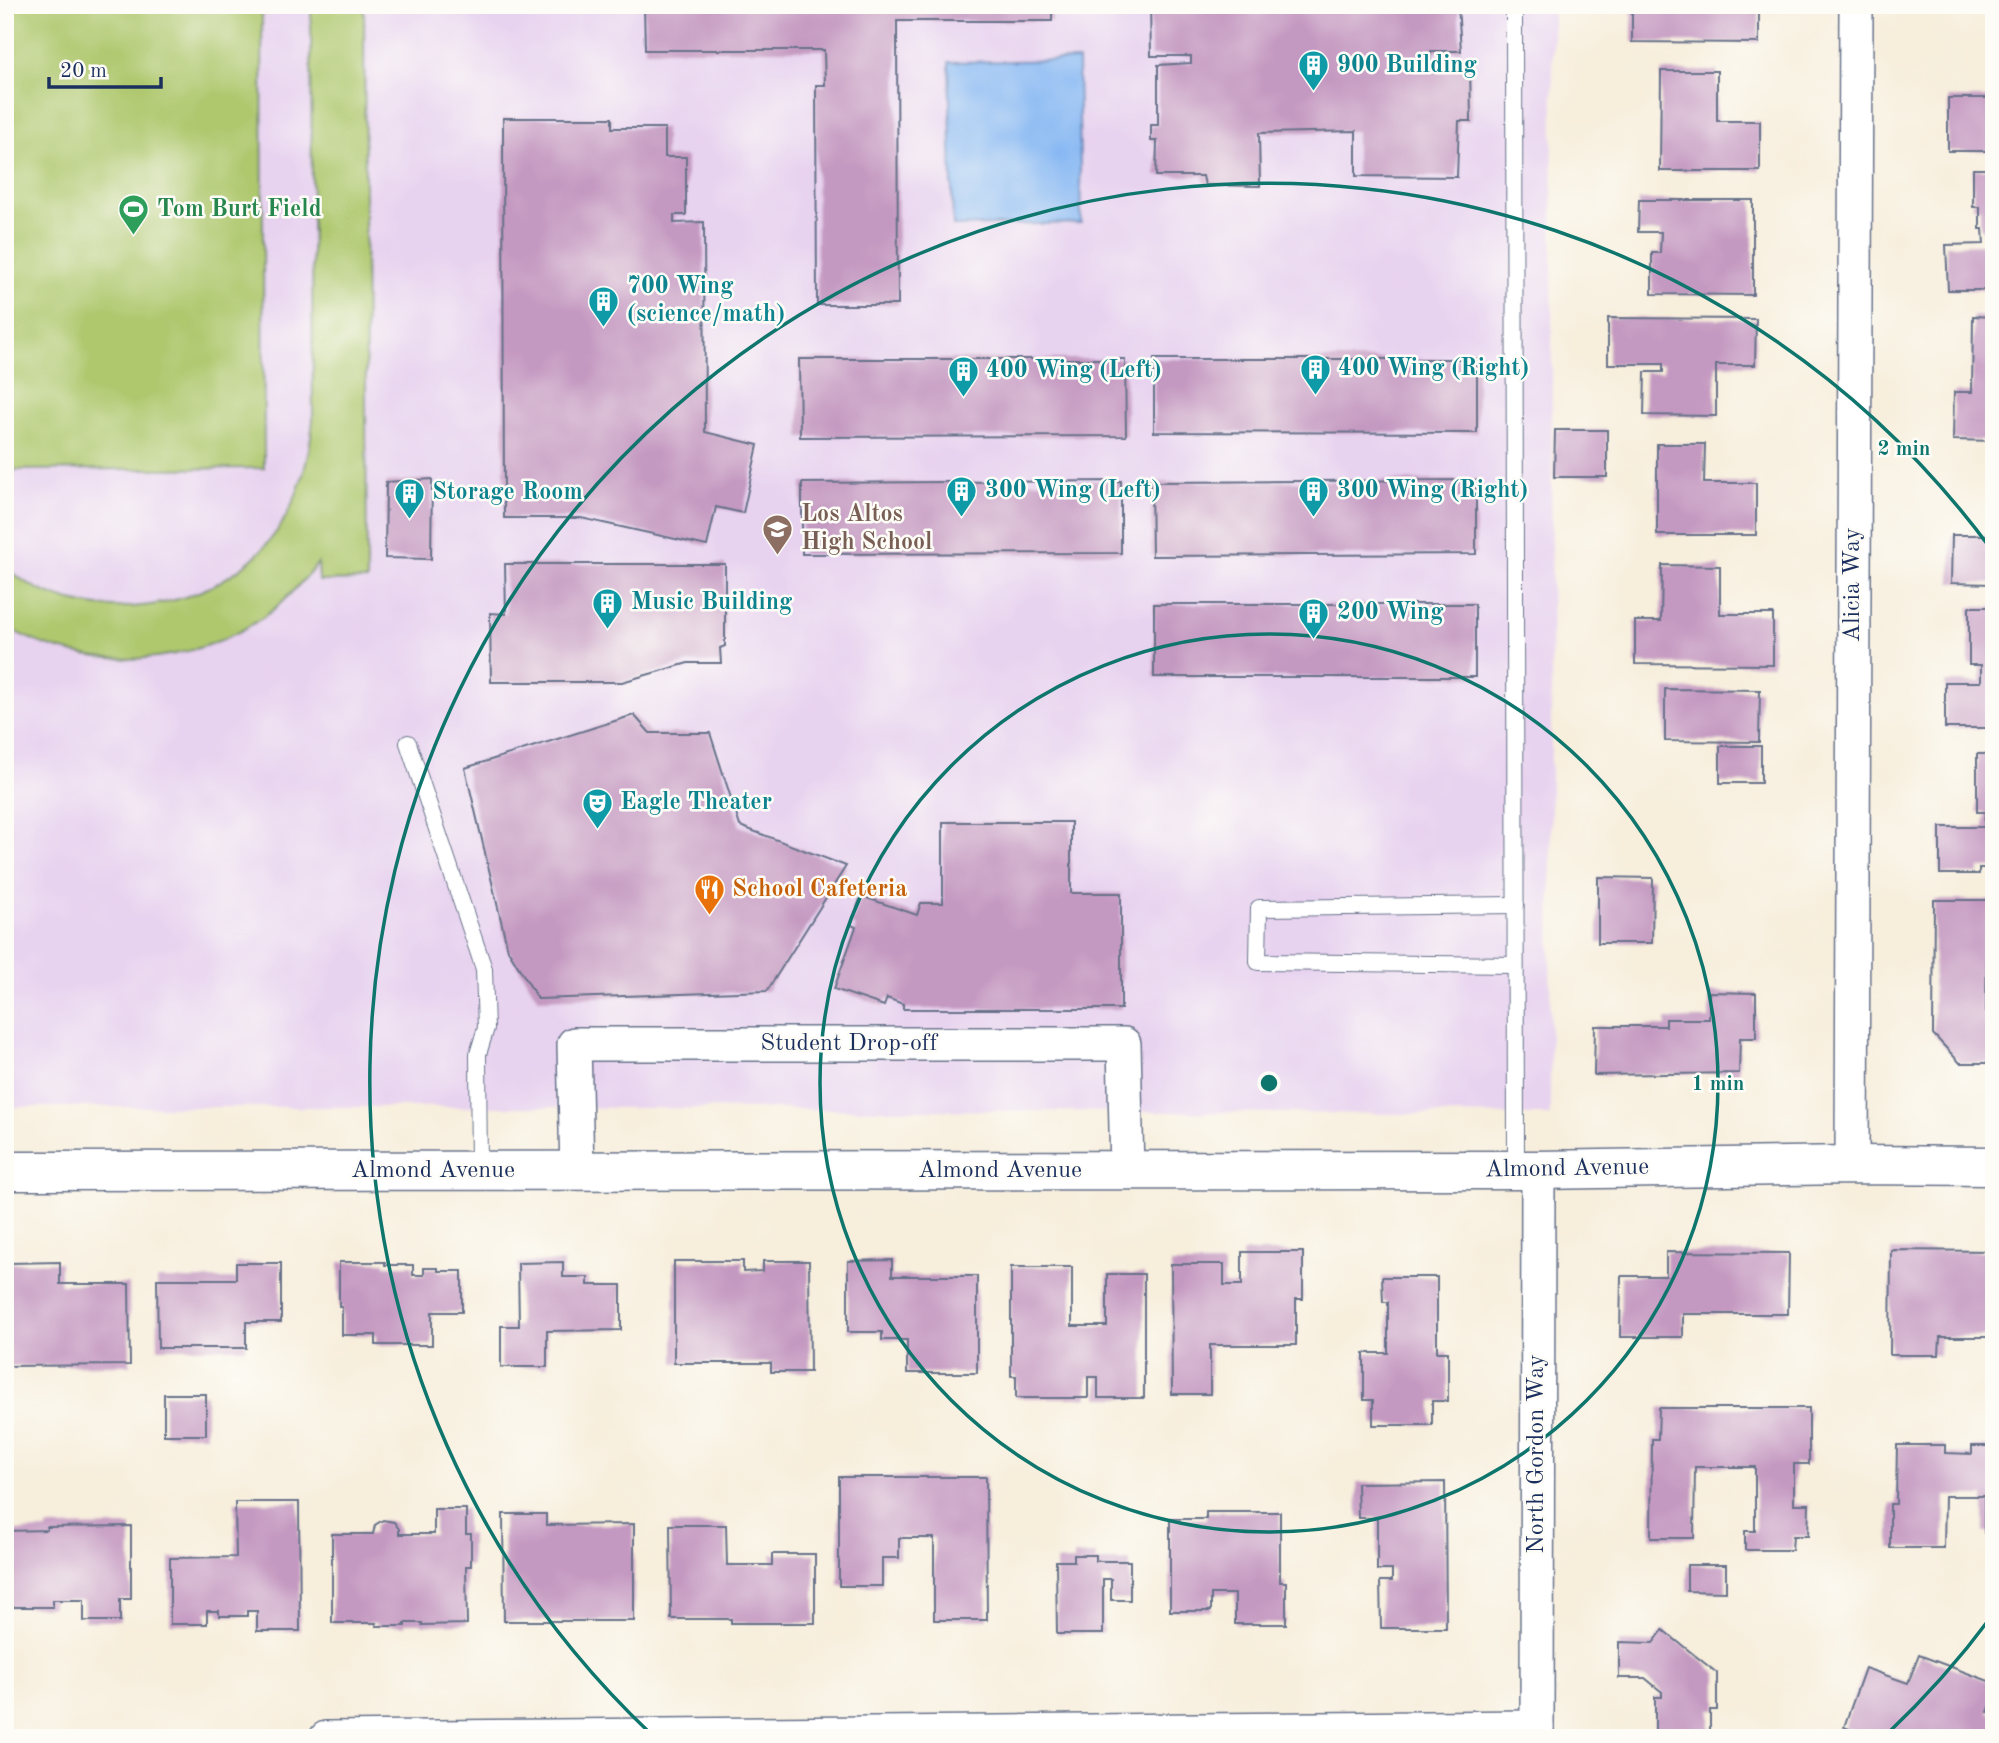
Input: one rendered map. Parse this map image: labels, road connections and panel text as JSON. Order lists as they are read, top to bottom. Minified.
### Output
{"streets":{"street":["Alicia Way","Student Drop-off","Almond Avenue","North Gordon Way"]},"crossings":[["Alicia Way","Almond Avenue"],["Student Drop-off","Almond Avenue"],["Almond Avenue","North Gordon Way"]],"places":{"building":["900 Building","700 Wing (science/math)","400 Wing (Right)","400 Wing (Left)","300 Wing (Left)","300 Wing (Right)","Storage Room","Music Building","200 Wing"],"sports":["Tom Burt Field"],"school or university":["Los Altos High School"],"theatre":["Eagle Theater"],"restaurant":["School Cafeteria"]},"scale_bar":"20 m","rings":["2 min","1 min"]}
